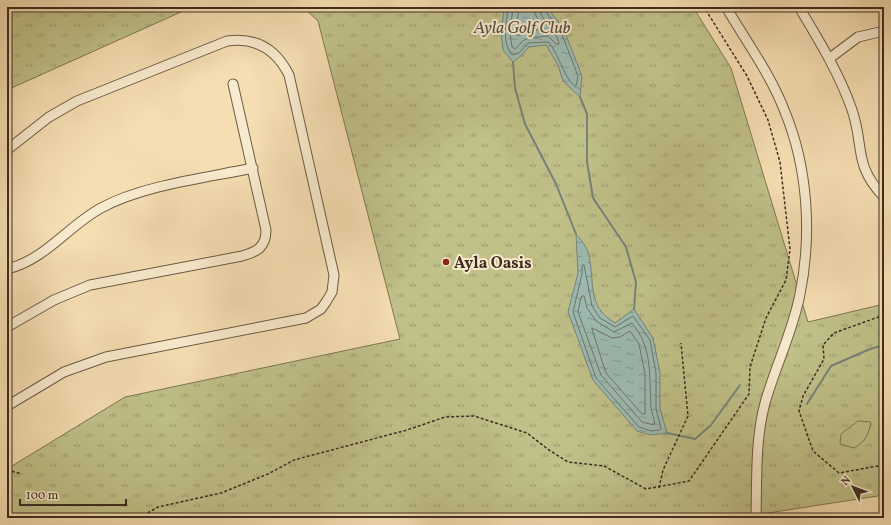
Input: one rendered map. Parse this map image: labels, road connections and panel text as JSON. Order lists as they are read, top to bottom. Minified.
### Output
{"water":["Ayla Golf Club"],"places":["Ayla Oasis"],"scale_bar":"100 m","north":"top left"}
